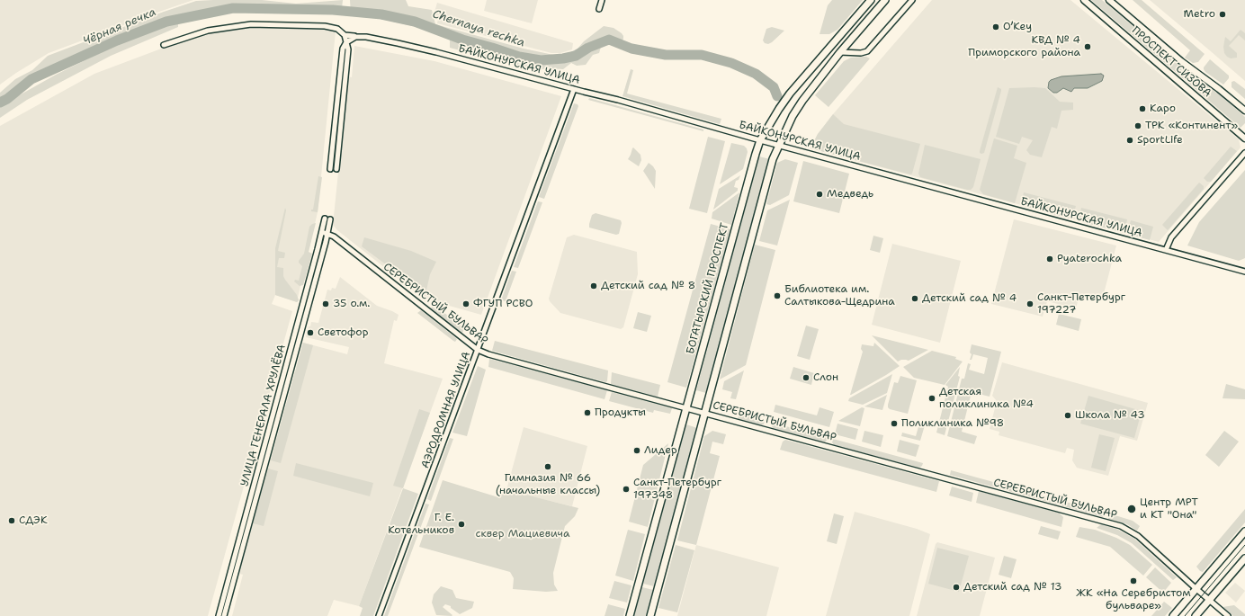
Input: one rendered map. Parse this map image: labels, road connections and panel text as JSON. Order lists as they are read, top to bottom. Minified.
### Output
{"streets":{"main road":["БОГАТЫРСКИЙ ПРОСПЕКТ"],"street":["ПРОСПЕКТ СИЗОВА","БАЙКОНУРСКАЯ УЛИЦА","СЕРЕБРИСТЫЙ БУЛЬВАР","АЭРОДРОМНАЯ УЛИЦА","УЛИЦА ГЕНЕРАЛА ХРУЛЁВА"]},"crossings":[["БАЙКОНУРСКАЯ УЛИЦА","БОГАТЫРСКИЙ ПРОСПЕКТ"],["БАЙКОНУРСКАЯ УЛИЦА","АЭРОДРОМНАЯ УЛИЦА"],["БОГАТЫРСКИЙ ПРОСПЕКТ","СЕРЕБРИСТЫЙ БУЛЬВАР"],["СЕРЕБРИСТЫЙ БУЛЬВАР","АЭРОДРОМНАЯ УЛИЦА"],["СЕРЕБРИСТЫЙ БУЛЬВАР","УЛИЦА ГЕНЕРАЛА ХРУЛЁВА"]],"water":["Чёрная речка","Chernaya rechka"],"parks":["сквер Мациевича"],"places":["Metro","O’Key","КВД № 4 Приморского района","Каро","ТРК «Континент»","SportLife","Медведь","Pyaterochka","Детский сад № 8","Библиотека им. Салтыкова-Щедрина","Детский сад № 4","35 о.м.","ФГУП РСВО","Санкт-Петербург 197227","Светофор","Слон","Детская поликлиника №4","Продукты","Школа № 43","Поликлиника №98","Лидер","Гимназия № 66 (начальные классы)","Санкт-Петербург 197348","Центр МРТ и КТ \"Она\"","СДЭК","Г. Е. Котельников","ЖК «На Серебристом бульваре»","Детский сад № 13"]}
